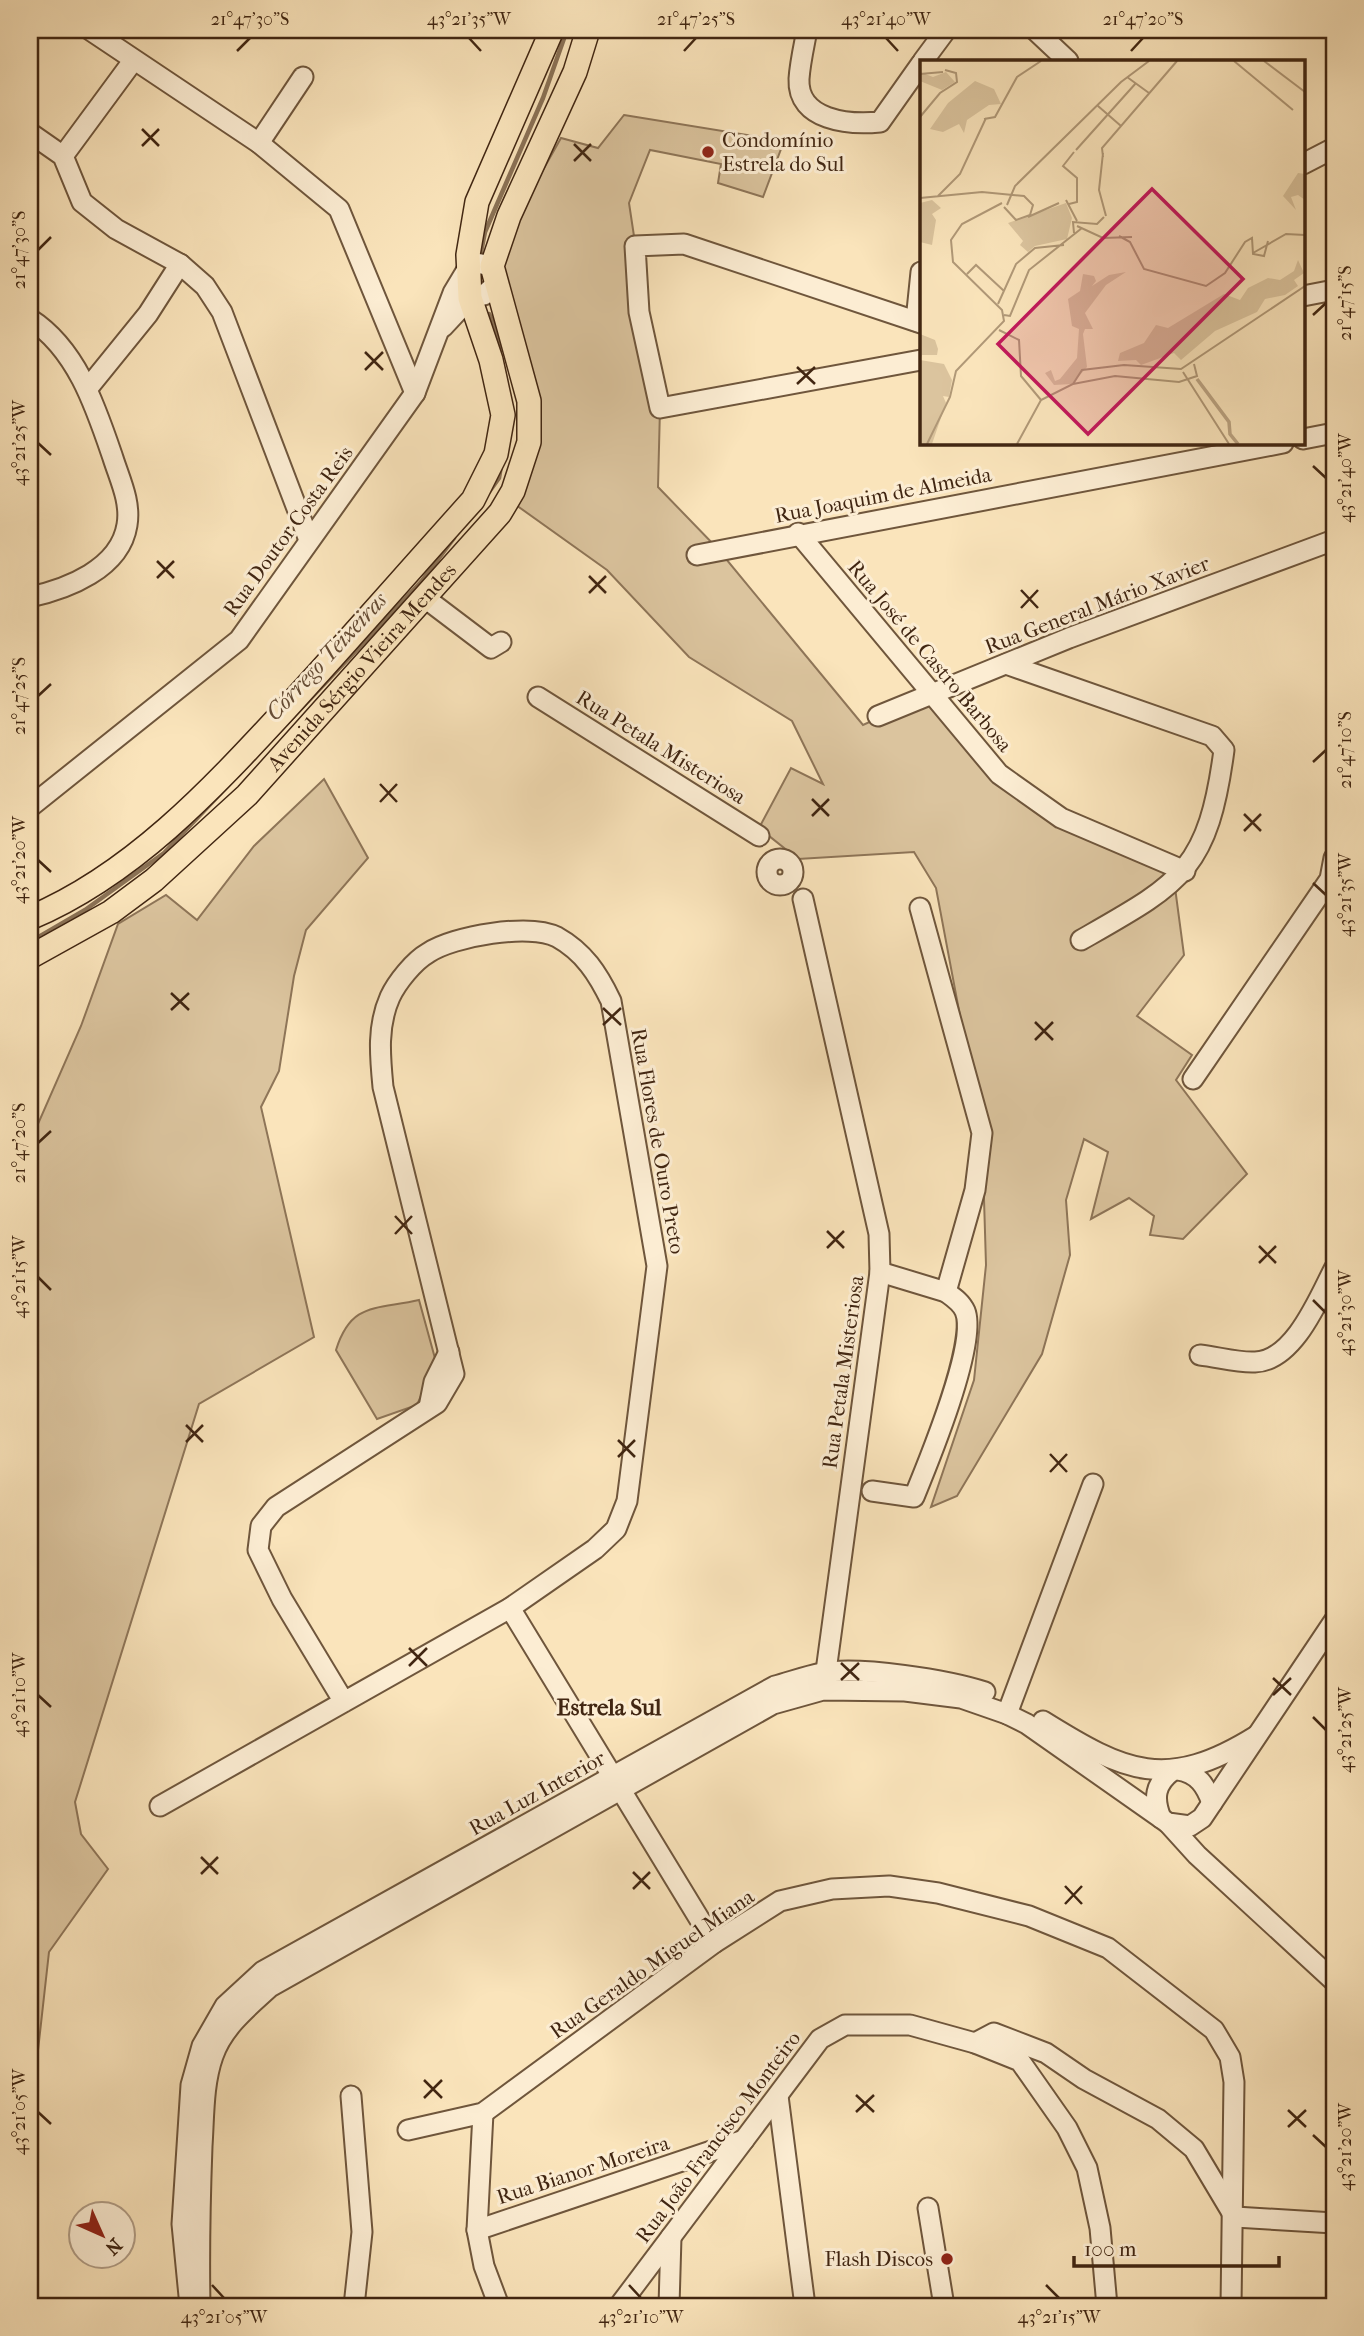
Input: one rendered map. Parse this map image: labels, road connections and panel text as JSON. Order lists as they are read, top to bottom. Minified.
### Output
{"streets":{"main road":["Avenida Sérgio Vieira Mendes"],"street":["Rua Joaquim de Almeida","Rua Doutor Costa Reis","Rua General Mário Xavier","Rua José de Castro Barbosa","Rua Petala Misteriosa","Rua Flores de Ouro Preto","Rua Luz Interior","Rua Geraldo Miguel Miana","Rua João Francisco Monteiro","Rua Bianor Moreira"]},"crossings":[["Rua Joaquim de Almeida","Rua José de Castro Barbosa"],["Rua Doutor Costa Reis","Avenida Sérgio Vieira Mendes"],["Rua General Mário Xavier","Rua José de Castro Barbosa"],["Rua Petala Misteriosa","Rua Luz Interior"],["Rua João Francisco Monteiro","Rua Bianor Moreira"]],"districts":["Estrela Sul"],"water":["Córrego Teixeiras"],"places":["Condomínio Estrela do Sul","Flash Discos"],"scale_bar":"100 m","north":"bottom right","coordinates":["21°47'30\"S","43°21'35\"W","21°47'25\"S","43°21'40\"W","21°47'20\"S","21°47'15\"S","43°21'25\"W","21°47'10\"S","43°21'20\"W","43°21'15\"W","43°21'30\"W","43°21'10\"W","43°21'05\"W"]}
